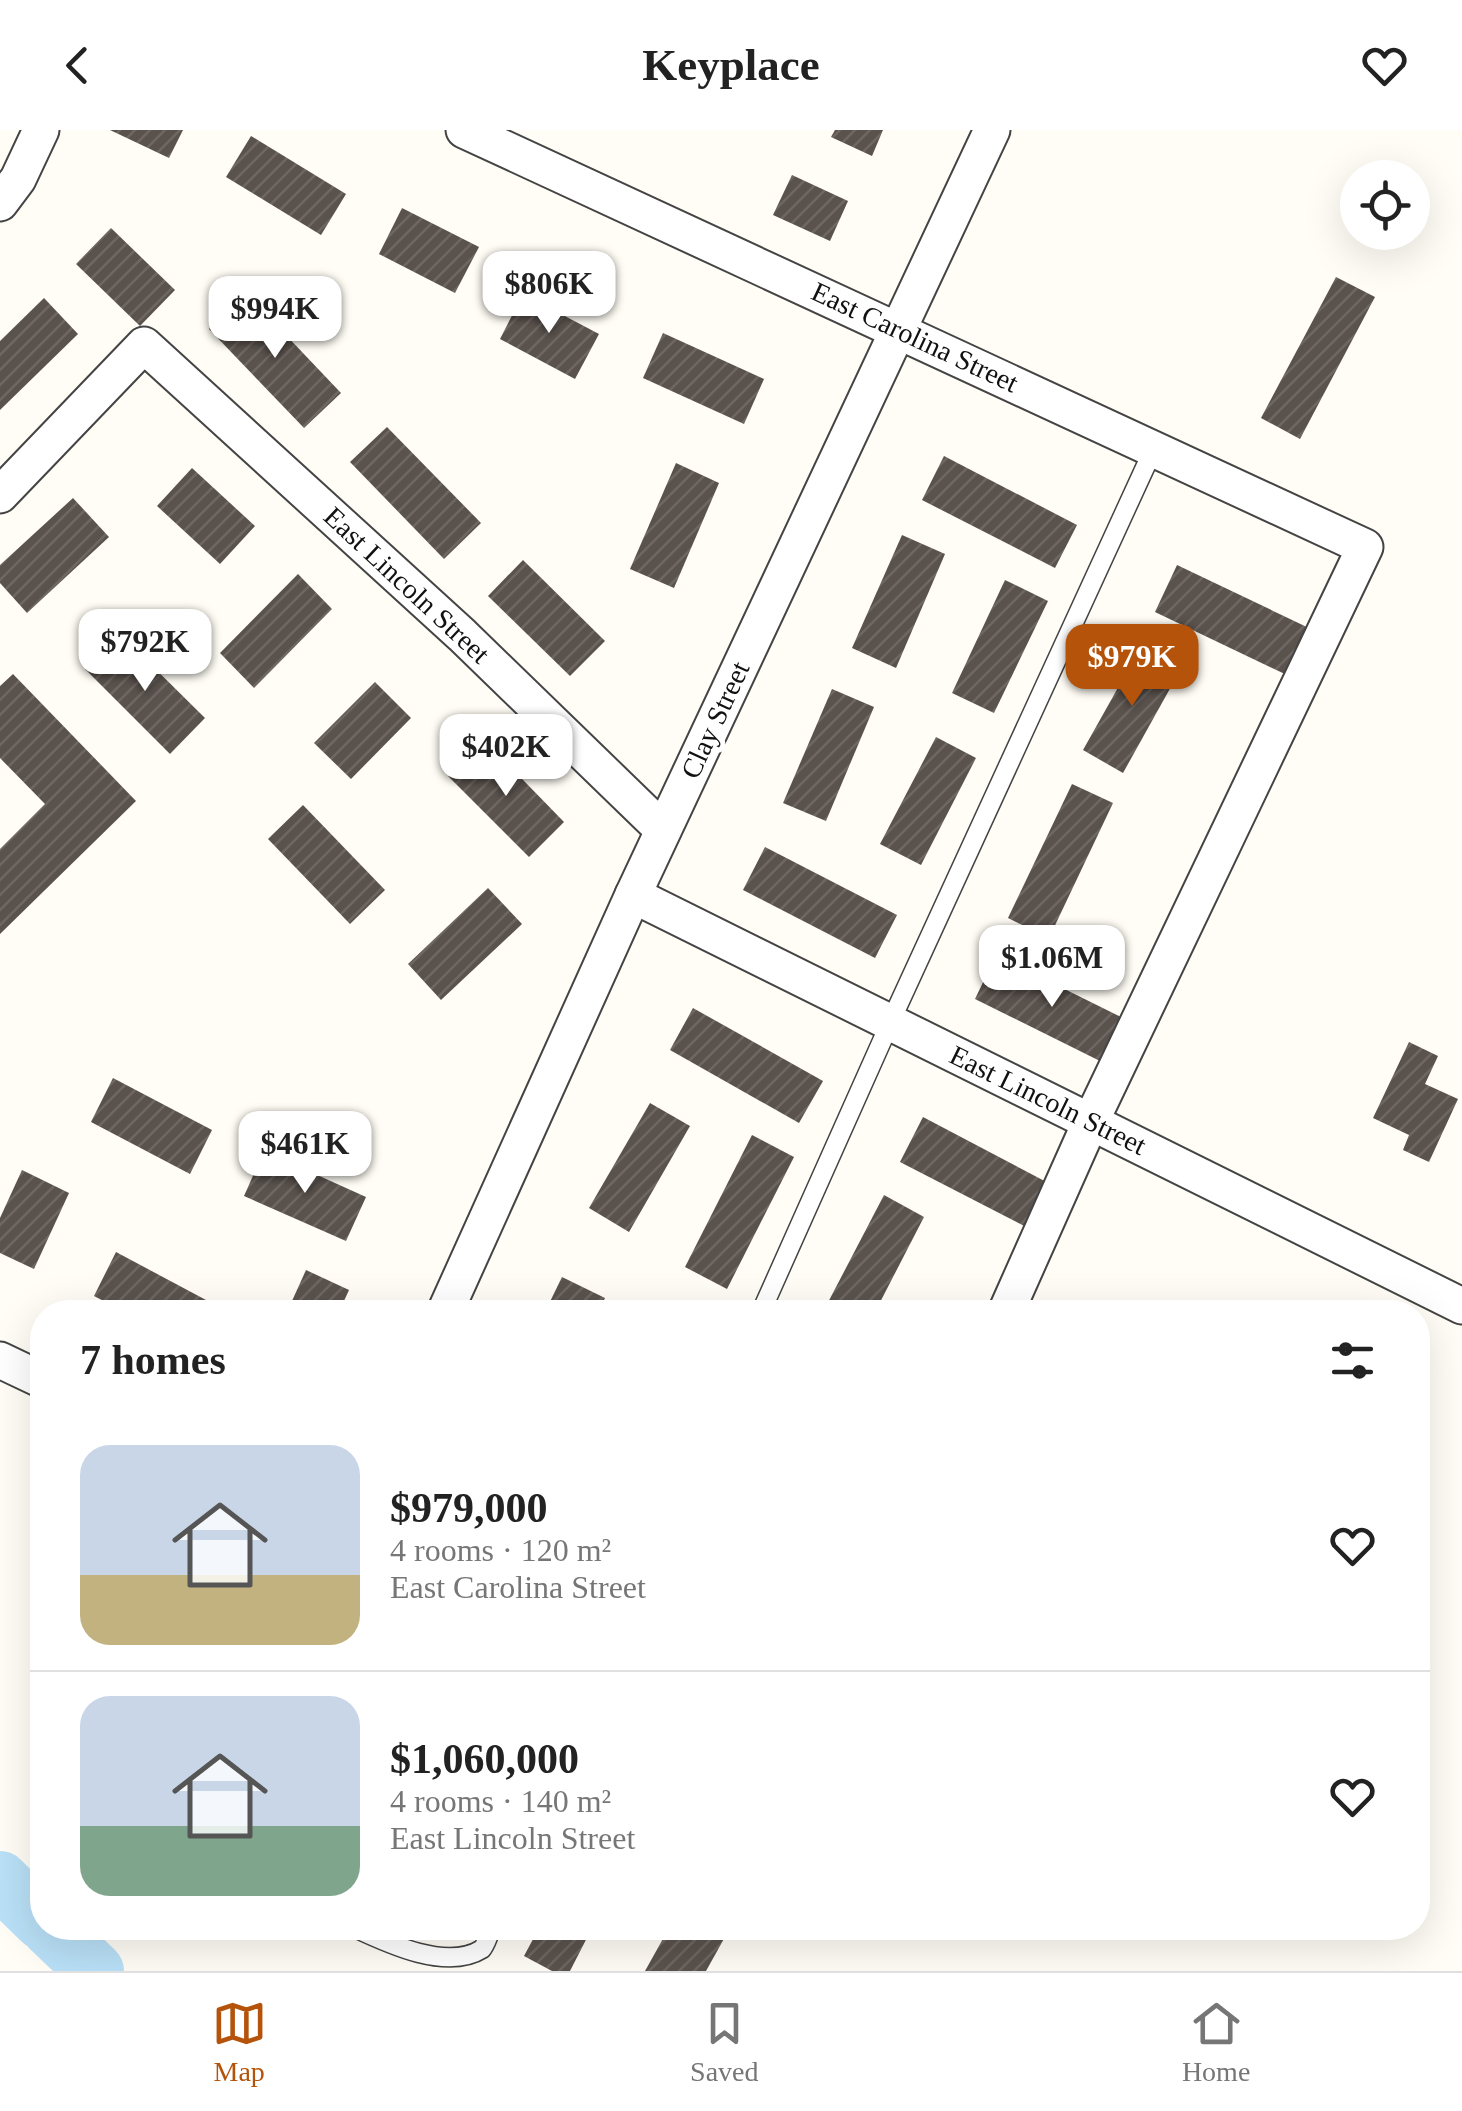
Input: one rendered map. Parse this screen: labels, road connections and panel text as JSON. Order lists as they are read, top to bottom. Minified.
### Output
{"streets":{"street":["East Carolina Street","East Lincoln Street","Clay Street"]},"crossings":[["East Carolina Street","East Lincoln Street"],["East Carolina Street","Clay Street"],["East Lincoln Street","Clay Street"]],"page":{"header":"Keyplace","price":["$806K","$994K","$792K","$979K","$402K","$1.06M","$461K"],"heading":"7 homes","list":[{"name":"$979,000","note":"4 rooms · 120 m² · East Carolina Street"},{"name":"$1,060,000","note":"4 rooms · 140 m² · East Lincoln Street"}],"tabs":["Map","Saved","Home"]}}
